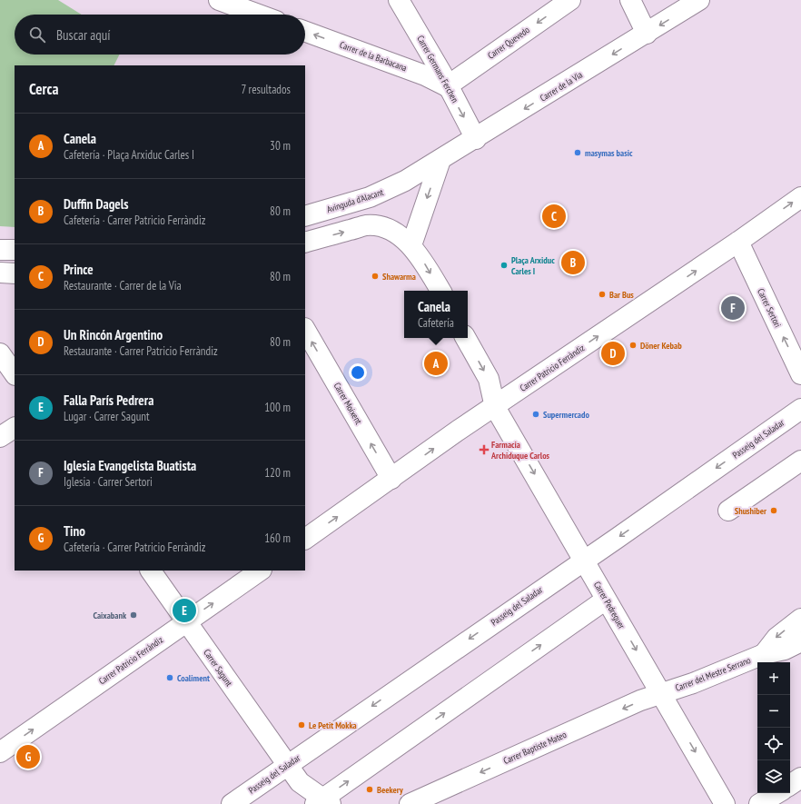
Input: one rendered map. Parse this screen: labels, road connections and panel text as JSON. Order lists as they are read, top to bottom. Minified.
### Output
{"streets":{"street":["Carrer Quevedo","Carrer de la Barbacana","Carrer Germans Ferchen","Carrer de la Via","Avinguda d'Alacant","Carrer Sertori","Carrer Patricio Ferràndiz","Carrer Moixent","Passeig del Saladar","Carrer Pedreguer","Carrer Sagunt","Carrer del Mestre Serrano","Carrer Baptiste Mateo"]},"crossings":[["Carrer Quevedo","Carrer de la Barbacana"],["Carrer Quevedo","Carrer Germans Ferchen"],["Carrer de la Barbacana","Carrer Germans Ferchen"],["Carrer Germans Ferchen","Carrer de la Via"],["Carrer Sertori","Carrer Patricio Ferràndiz"],["Carrer Patricio Ferràndiz","Carrer Moixent"],["Carrer Patricio Ferràndiz","Carrer Pedreguer"],["Carrer Patricio Ferràndiz","Carrer Sagunt"],["Passeig del Saladar","Carrer Pedreguer"],["Passeig del Saladar","Carrer Sagunt"],["Carrer Pedreguer","Carrer del Mestre Serrano"],["Carrer Pedreguer","Carrer Baptiste Mateo"],["Carrer del Mestre Serrano","Carrer Baptiste Mateo"]],"one_way":["Carrer Quevedo","Carrer de la Barbacana","Carrer Germans Ferchen","Carrer de la Via","Carrer Sertori","Carrer Patricio Ferràndiz","Carrer Pedreguer"],"places":{"other":["masymas basic","Plaça Arxiduc Carles I","Shawarma","Bar Bus","Döner Kebab","Supermercado","Shushiber","Caixabank","Coaliment","Le Petit Mokka","Beekery"],"health":["Farmacia Archiduque Carlos"]},"page":{"search":"Buscar aquí","heading":["Cerca","7 resultados"],"list":[{"mark":"A","name":"Canela","note":"Cafetería · Plaça Arxiduc Carles I","value":"30 m"},{"mark":"B","name":"Duffin Dagels","note":"Cafetería · Carrer Patricio Ferràndiz","value":"80 m"},{"mark":"C","name":"Prince","note":"Restaurante · Carrer de la Via","value":"80 m"},{"mark":"D","name":"Un Rincón Argentino","note":"Restaurante · Carrer Patricio Ferràndiz","value":"80 m"},{"mark":"E","name":"Falla París Pedrera","note":"Lugar · Carrer Sagunt","value":"100 m"},{"mark":"F","name":"Iglesia Evangelista Buatista","note":"Iglesia · Carrer Sertori","value":"120 m"},{"mark":"G","name":"Tino","note":"Cafetería · Carrer Patricio Ferràndiz","value":"160 m"}],"pins":["C","B","F","D","A","E","G"],"popup":["Canela","Cafetería"],"map_buttons":["+","−"]}}
